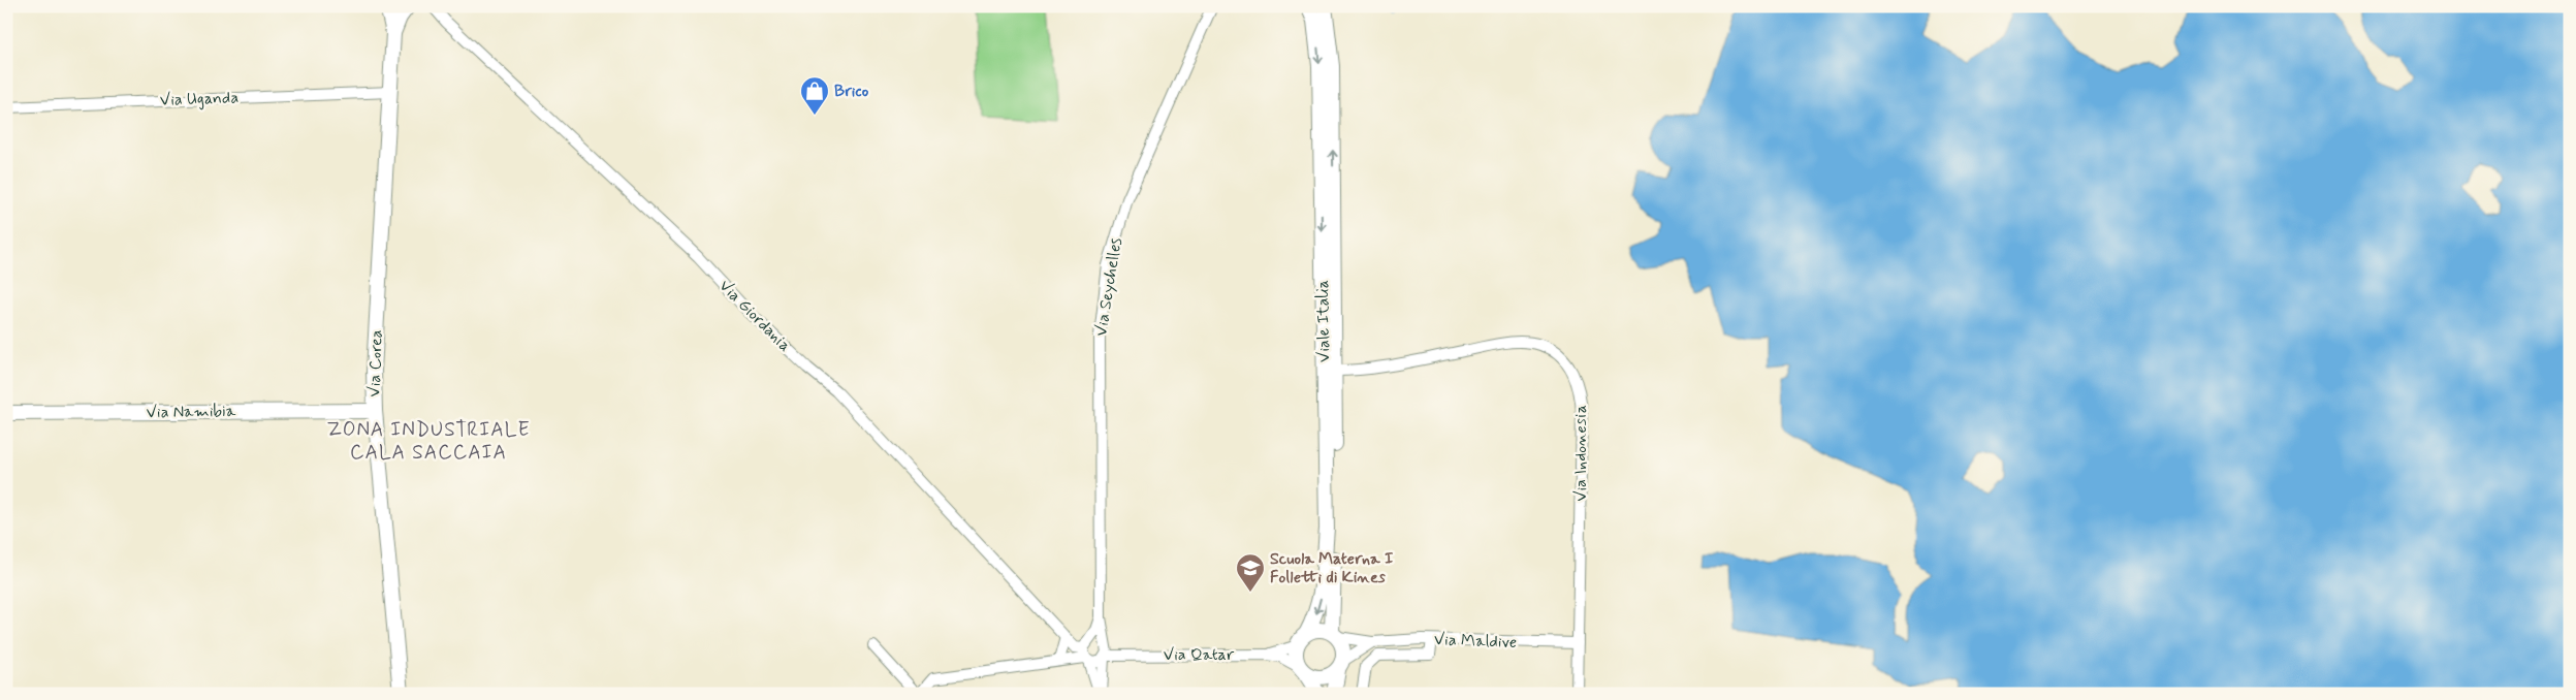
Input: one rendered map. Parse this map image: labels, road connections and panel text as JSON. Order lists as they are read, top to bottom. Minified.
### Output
{"streets":{"main road":["Viale Italia","Via Corea","Via Namibia"],"street":["Via Uganda","Via Seychelles","Via Giordania","Via Indonesia","Via Maldive","Via Qatar"]},"crossings":[["Via Uganda","Via Corea"],["Via Seychelles","Via Giordania"],["Via Seychelles","Via Qatar"],["Via Giordania","Via Qatar"],["Viale Italia","Via Indonesia"],["Viale Italia","Via Maldive"],["Via Corea","Via Namibia"],["Via Indonesia","Via Maldive"]],"districts":["ZONA INDUSTRIALE CALA SACCAIA"],"places":{"shop":["Brico"],"school or university":["Scuola Materna I Folletti di Kines"]}}
